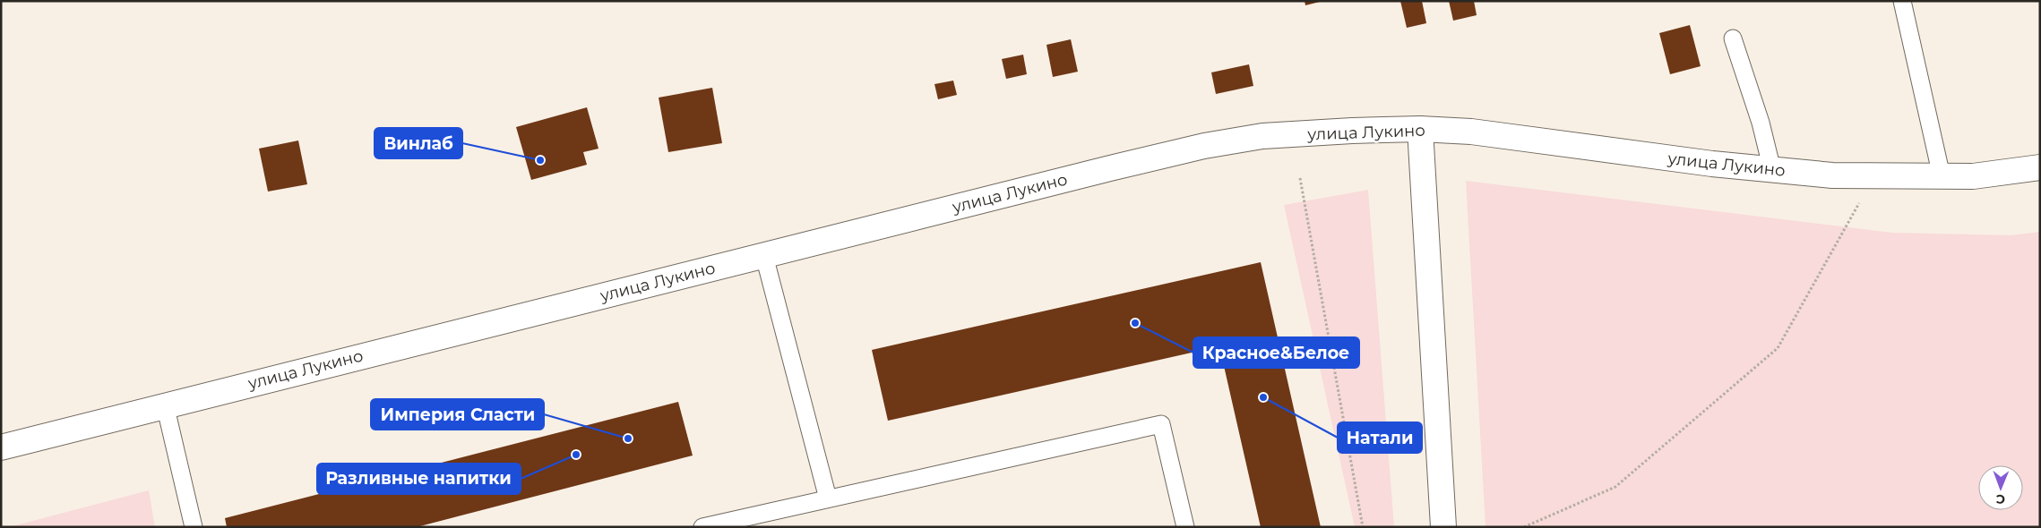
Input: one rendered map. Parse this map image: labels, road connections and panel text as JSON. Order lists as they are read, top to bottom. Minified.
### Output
{"streets":{"street":["улица Лукино"]},"places":["Винлаб","Красное&Белое","Натали","Империя Сласти","Разливные напитки"],"north":"bottom"}
